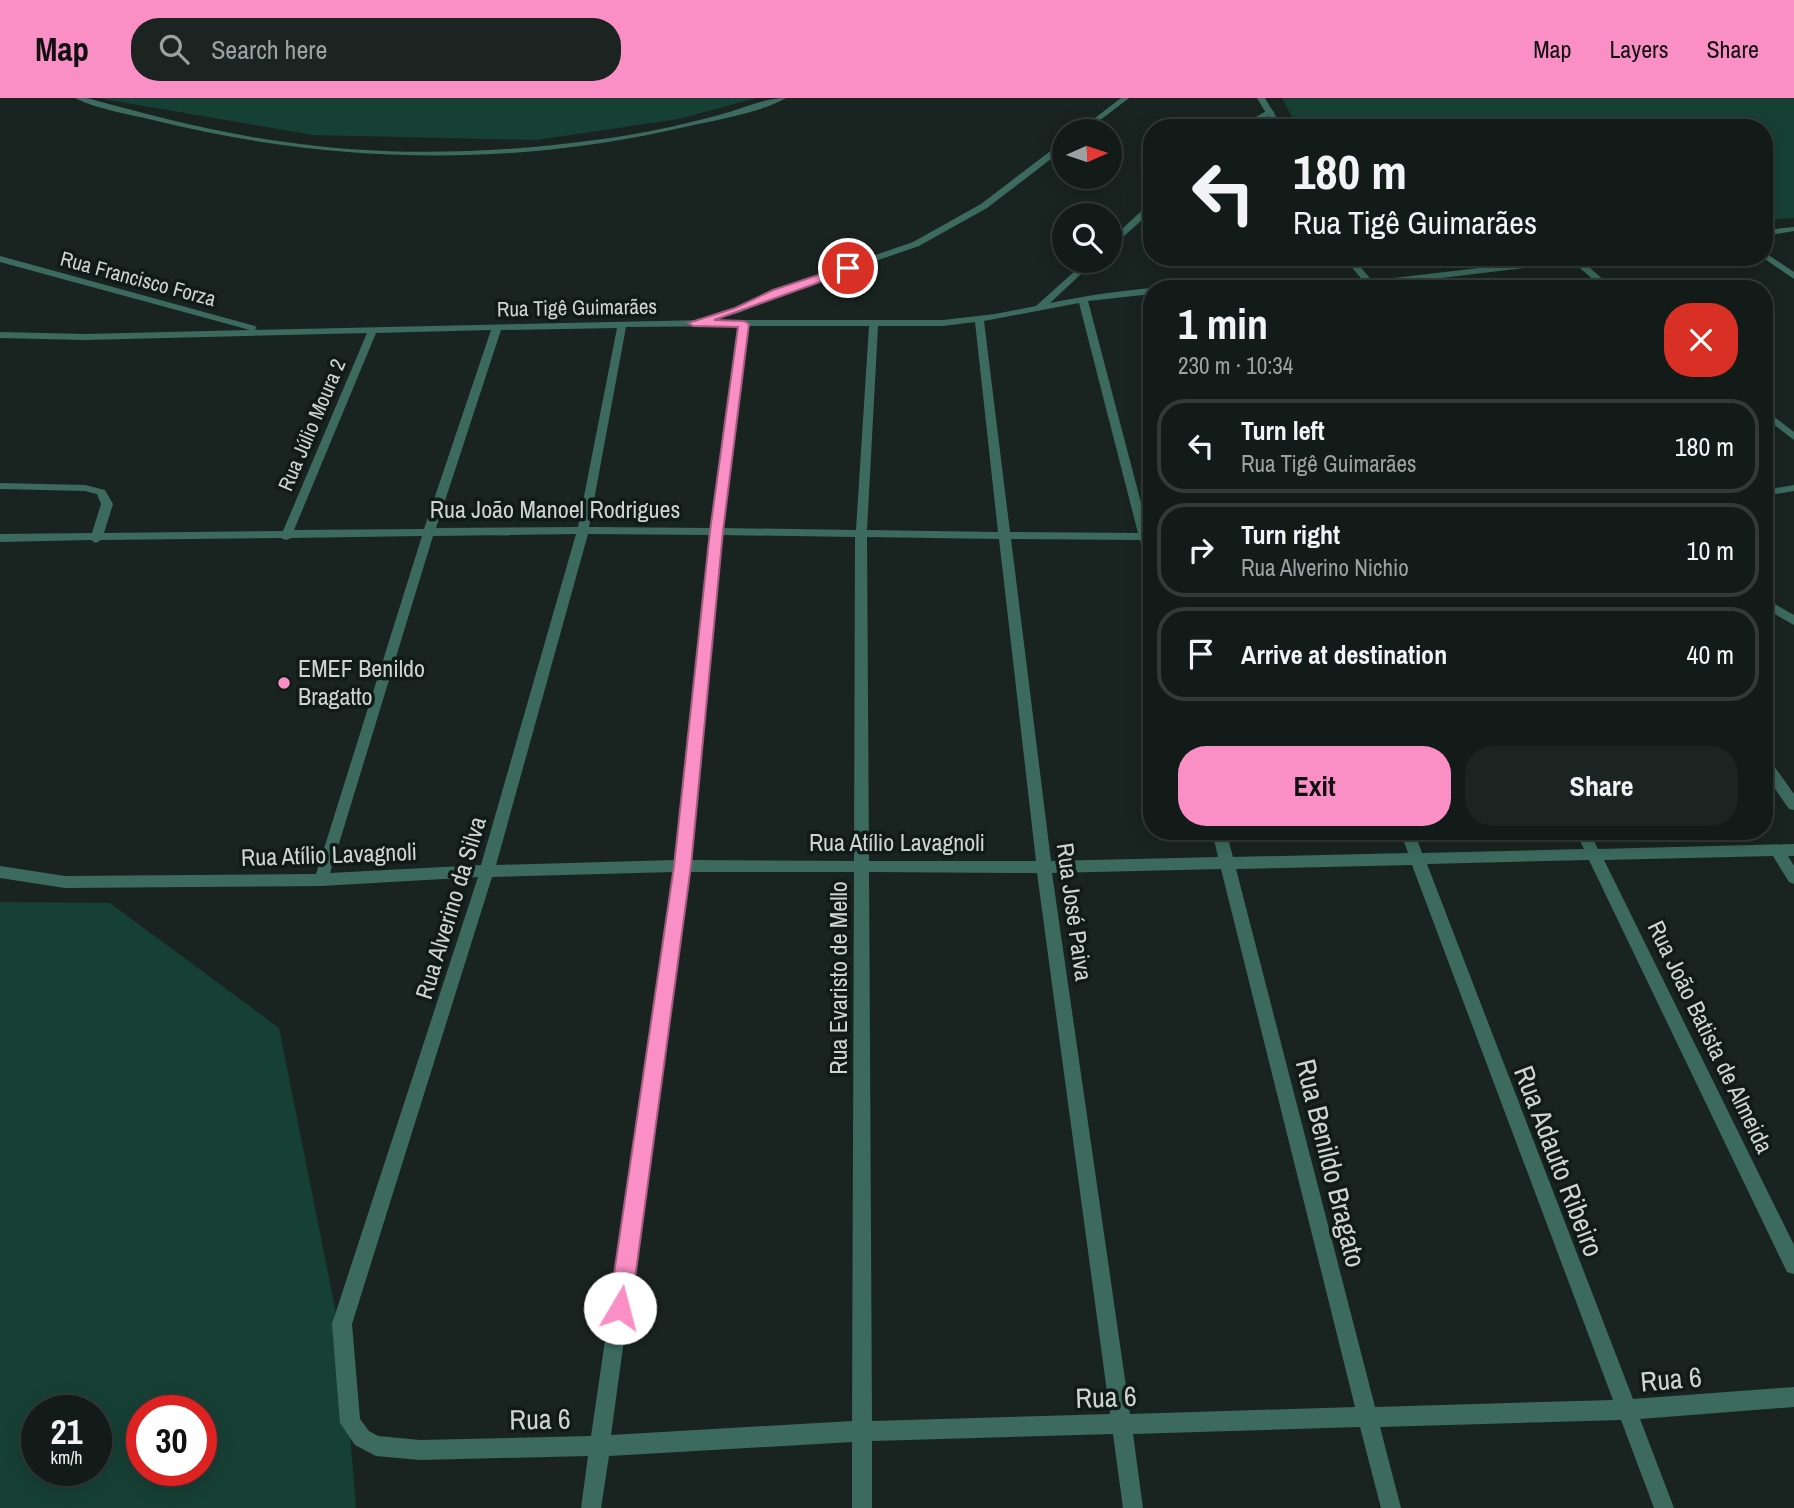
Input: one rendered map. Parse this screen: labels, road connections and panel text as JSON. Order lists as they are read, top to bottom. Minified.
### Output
{"streets":{"street":["Rua Francisco Forza","Rua Tigê Guimarães","Rua Júlio Moura 2","Rua João Manoel Rodrigues","Rua Atílio Lavagnoli","Rua Alverino da Silva","Rua José Paiva","Rua Evaristo de Mello","Rua João Batista de Almeida","Rua Adauto Ribeiro","Rua Benildo Bragato","Rua 6"]},"crossings":[["Rua Francisco Forza","Rua Tigê Guimarães"],["Rua Tigê Guimarães","Rua Júlio Moura 2"],["Rua Tigê Guimarães","Rua Alverino da Silva"],["Rua Tigê Guimarães","Rua José Paiva"],["Rua Tigê Guimarães","Rua Evaristo de Mello"],["Rua Júlio Moura 2","Rua João Manoel Rodrigues"],["Rua João Manoel Rodrigues","Rua Alverino da Silva"],["Rua João Manoel Rodrigues","Rua José Paiva"],["Rua João Manoel Rodrigues","Rua Evaristo de Mello"],["Rua Atílio Lavagnoli","Rua Alverino da Silva"],["Rua Atílio Lavagnoli","Rua José Paiva"],["Rua Atílio Lavagnoli","Rua Evaristo de Mello"],["Rua Atílio Lavagnoli","Rua João Batista de Almeida"],["Rua Atílio Lavagnoli","Rua Adauto Ribeiro"],["Rua Atílio Lavagnoli","Rua Benildo Bragato"],["Rua Alverino da Silva","Rua 6"],["Rua José Paiva","Rua 6"],["Rua Evaristo de Mello","Rua 6"],["Rua Adauto Ribeiro","Rua 6"],["Rua Benildo Bragato","Rua 6"]],"places":["EMEF Benildo Bragatto"],"north":"right","page":{"header":"Map","search":"Search here","nav":["Map","Layers","Share"],"turn":["180 m","Rua Tigê Guimarães"],"heading":["1 min","230 m · 10:34"],"list":[{"name":"Turn left","note":"Rua Tigê Guimarães","value":"180 m"},{"name":"Turn right","note":"Rua Alverino Nichio","value":"10 m"},{"name":"Arrive at destination","value":"40 m"}],"buttons":["Exit","Share"],"speed":"21 km/h","limit":"30"}}
